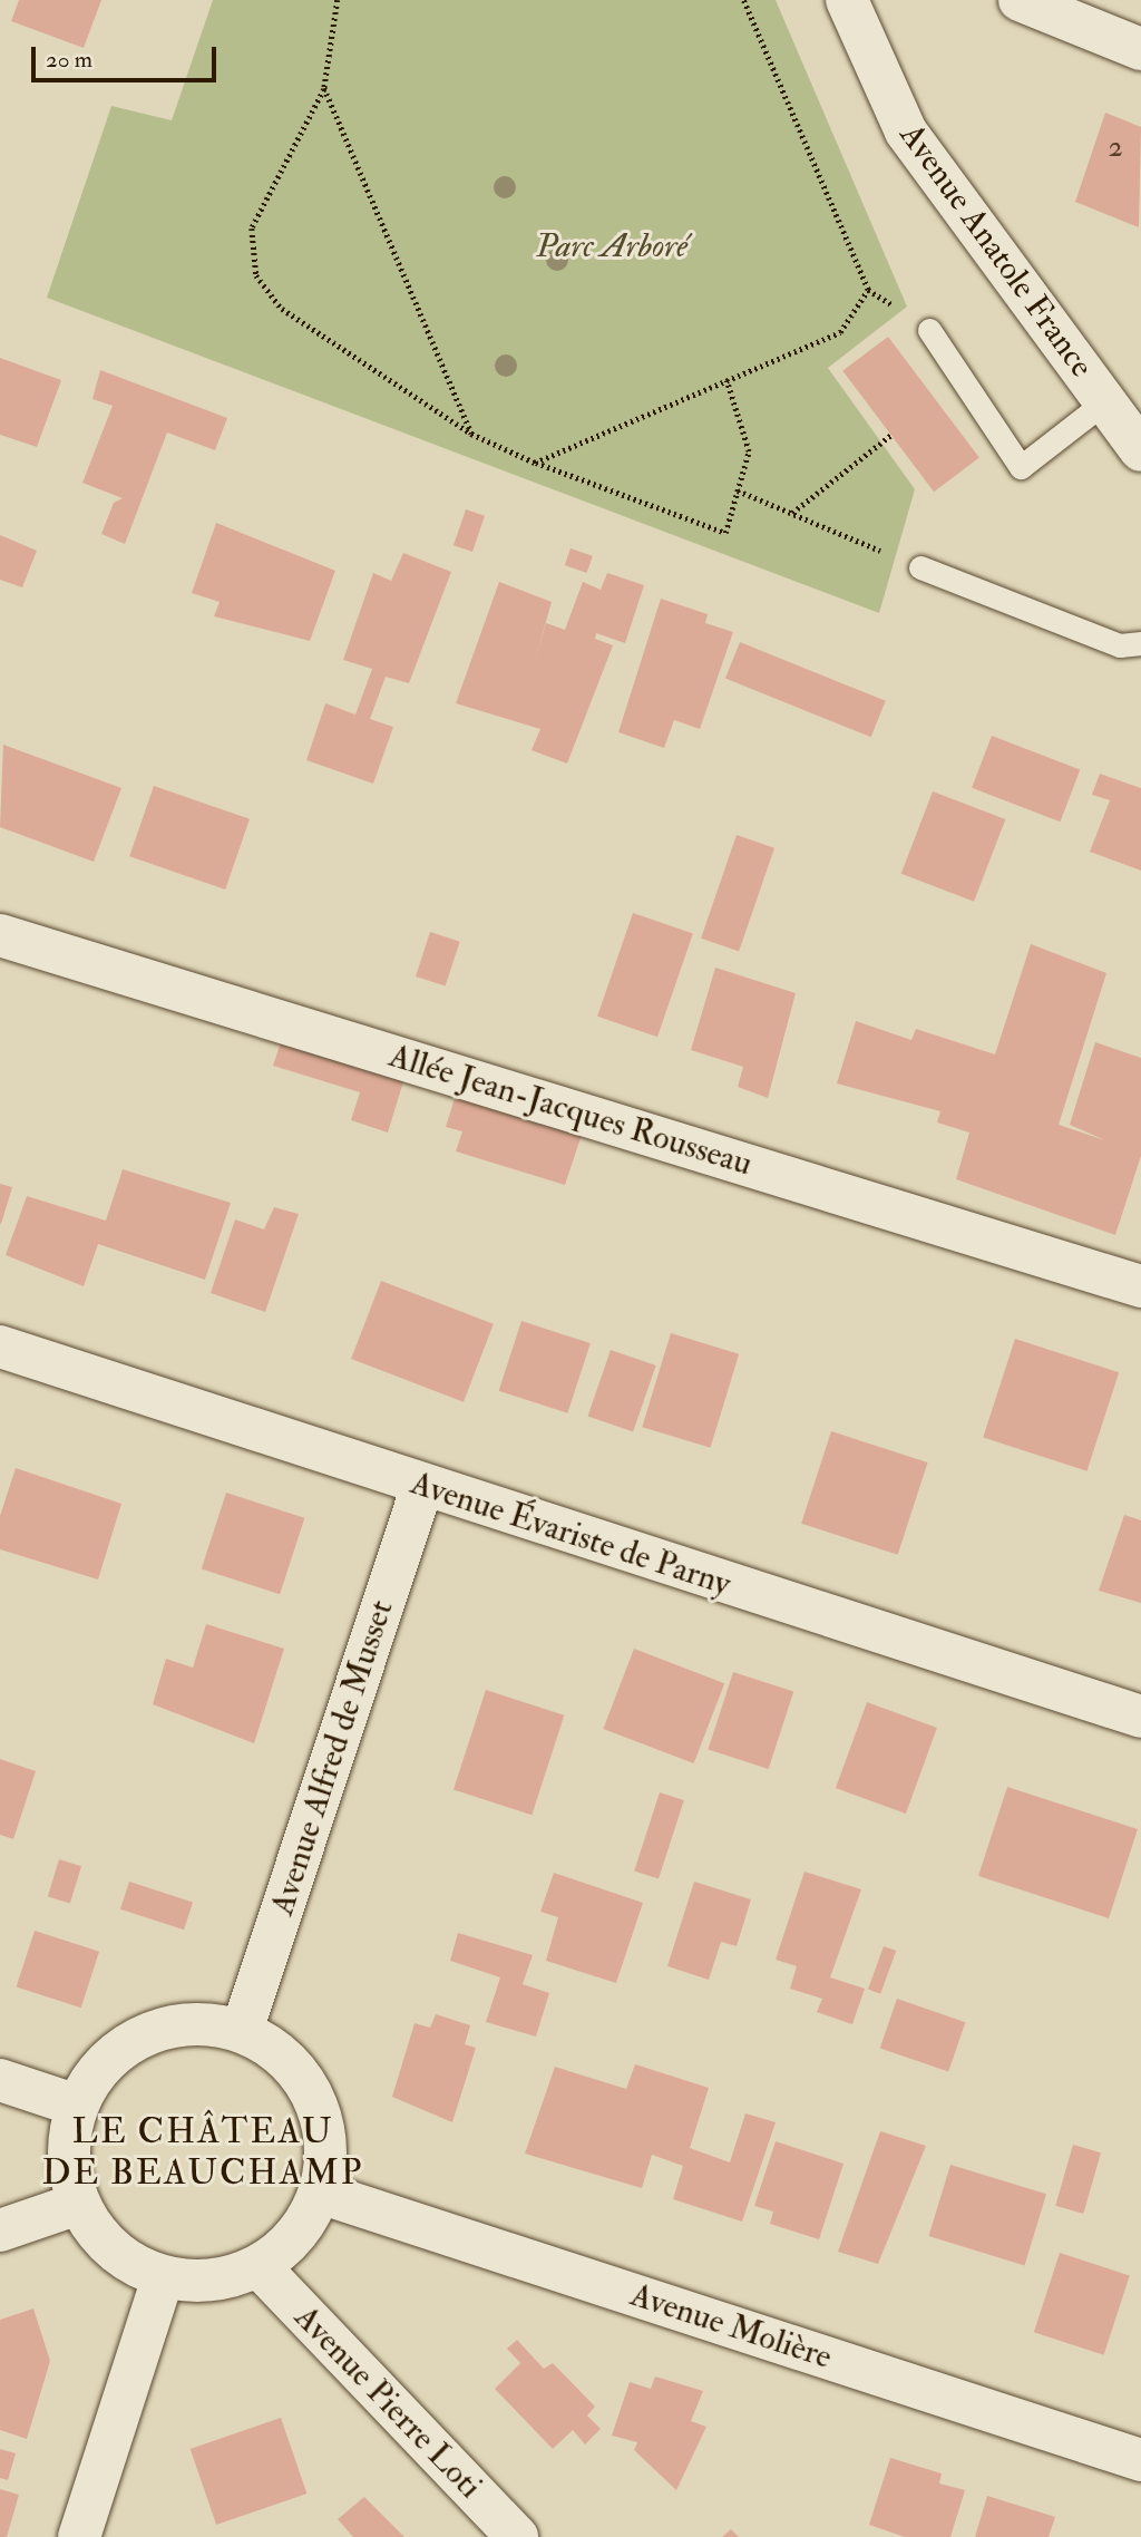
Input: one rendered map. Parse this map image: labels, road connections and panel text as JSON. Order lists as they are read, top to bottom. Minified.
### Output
{"streets":{"street":["Avenue Anatole France","Allée Jean-Jacques Rousseau","Avenue Évariste de Parny","Avenue Alfred de Musset","Avenue Molière","Avenue Pierre Loti"]},"crossings":[["Avenue Évariste de Parny","Avenue Alfred de Musset"],["Avenue Alfred de Musset","Avenue Molière"],["Avenue Alfred de Musset","Avenue Pierre Loti"],["Avenue Molière","Avenue Pierre Loti"]],"districts":["LE CHÂTEAU DE BEAUCHAMP"],"parks":["Parc Arboré"],"house_numbers":["2"],"scale_bar":"20 m"}
